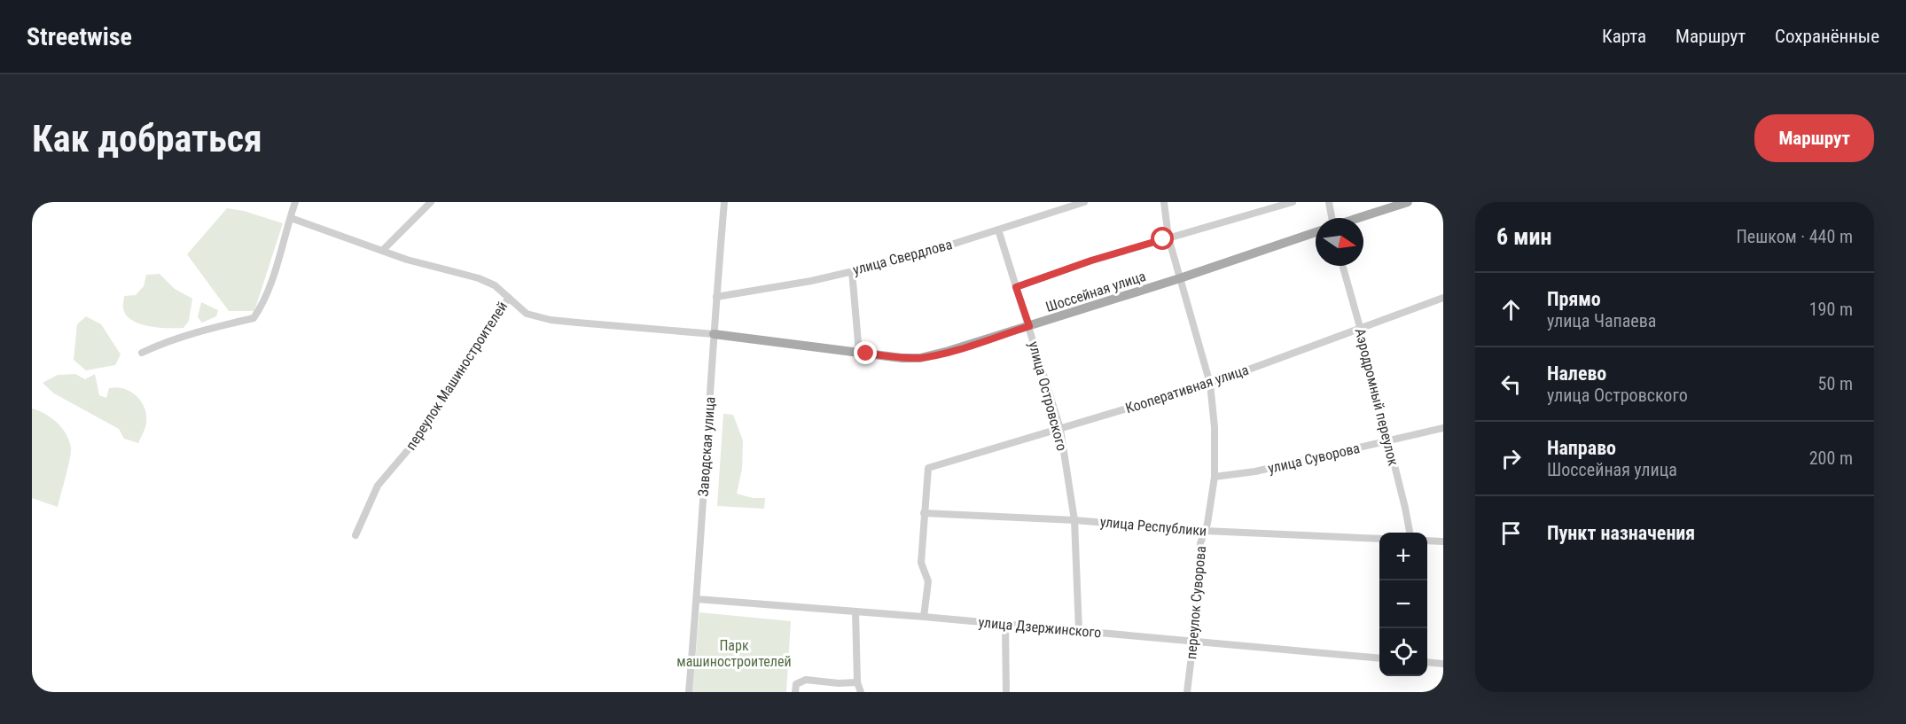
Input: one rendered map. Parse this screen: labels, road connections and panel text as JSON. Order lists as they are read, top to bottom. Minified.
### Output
{"streets":{"main road":["Шоссейная улица"],"street":["улица Свердлова","переулок Машиностроителей","Кооперативная улица","улица Островского","Аэродромный переулок","Заводская улица","улица Суворова","улица Республики","переулок Суворова","улица Дзержинского"]},"crossings":[["улица Свердлова","улица Островского"],["улица Свердлова","Заводская улица"],["Шоссейная улица","улица Островского"],["Шоссейная улица","Заводская улица"],["Шоссейная улица","переулок Суворова"],["Кооперативная улица","улица Островского"],["Кооперативная улица","Аэродромный переулок"],["Кооперативная улица","улица Республики"],["Кооперативная улица","переулок Суворова"],["улица Островского","улица Республики"],["улица Островского","улица Дзержинского"],["Аэродромный переулок","улица Суворова"],["Заводская улица","улица Дзержинского"],["улица Суворова","переулок Суворова"],["улица Республики","переулок Суворова"],["переулок Суворова","улица Дзержинского"]],"parks":["Парк машиностроителей"],"north":"right","page":{"header":"Streetwise","nav":["Карта","Маршрут","Сохранённые"],"buttons":"Маршрут","title":"Как добраться","heading":["6 мин","Пешком · 440 m"],"list":[["Прямо","улица Чапаева","190 m"],["Налево","улица Островского","50 m"],["Направо","Шоссейная улица","200 m"],"Пункт назначения"],"map_buttons":["+","−"]}}
